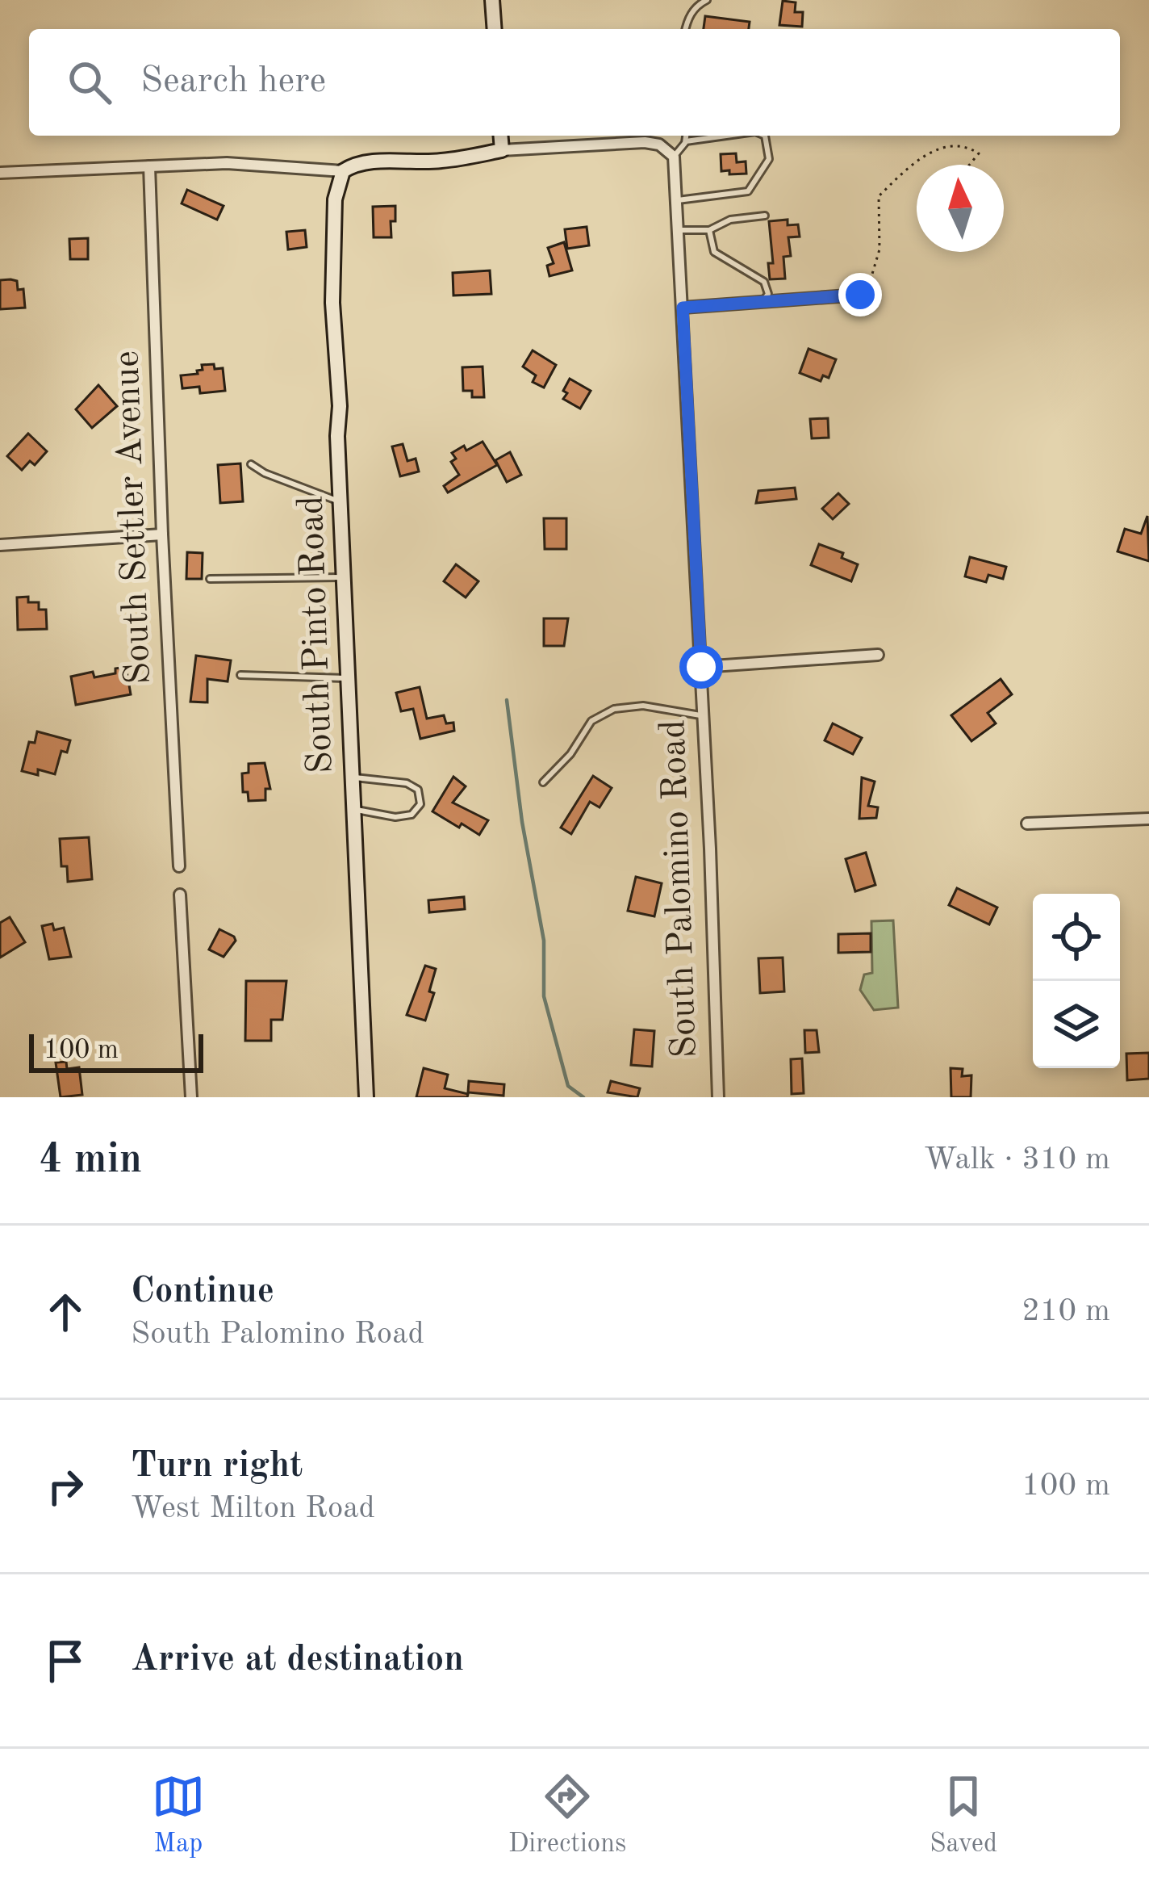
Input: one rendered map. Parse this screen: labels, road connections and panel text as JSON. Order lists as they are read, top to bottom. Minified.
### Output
{"streets":{"street":["South Settler Avenue","South Pinto Road","South Palomino Road"]},"scale_bar":"100 m","north":"top","page":{"search":"Search here","scale":"100 m","heading":["4 min","Walk · 310 m"],"list":[["Continue","South Palomino Road","210 m"],["Turn right","West Milton Road","100 m"],"Arrive at destination"],"nav":["Map","Directions","Saved"]}}
